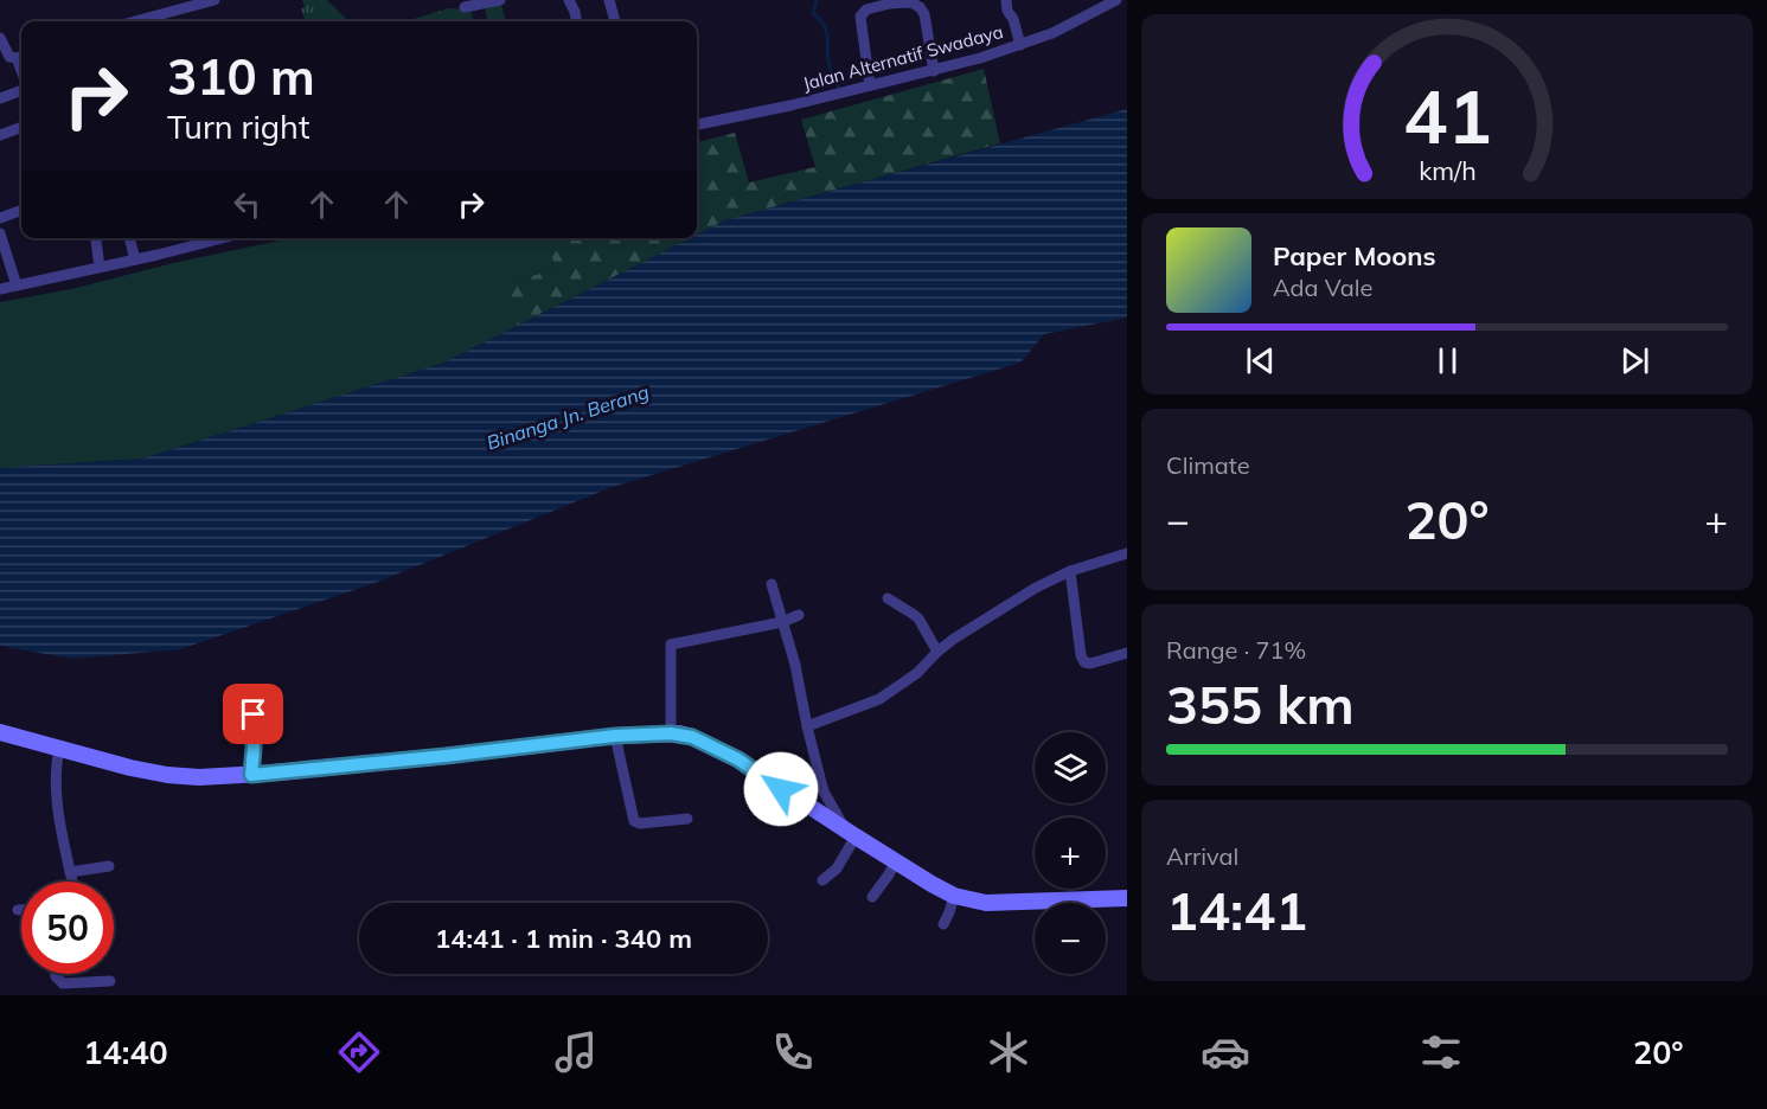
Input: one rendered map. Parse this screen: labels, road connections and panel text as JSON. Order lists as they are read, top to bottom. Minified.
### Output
{"streets":{"street":["Jalan Alternatif Swadaya"]},"water":["Binanga Jn. Berang"],"page":{"turn":["310 m","Turn right"],"song":["Paper Moons","Ada Vale"],"tile":["Climate",["Range · 71%","355 km"],["Arrival","14:41"]],"heat":["−","20°","+"],"map_buttons":["+","−"],"limit":"50","trip":"14:41 · 1 min · 340 m","tabs":["14:40","20°"],"gauge":["41","km/h"]}}
